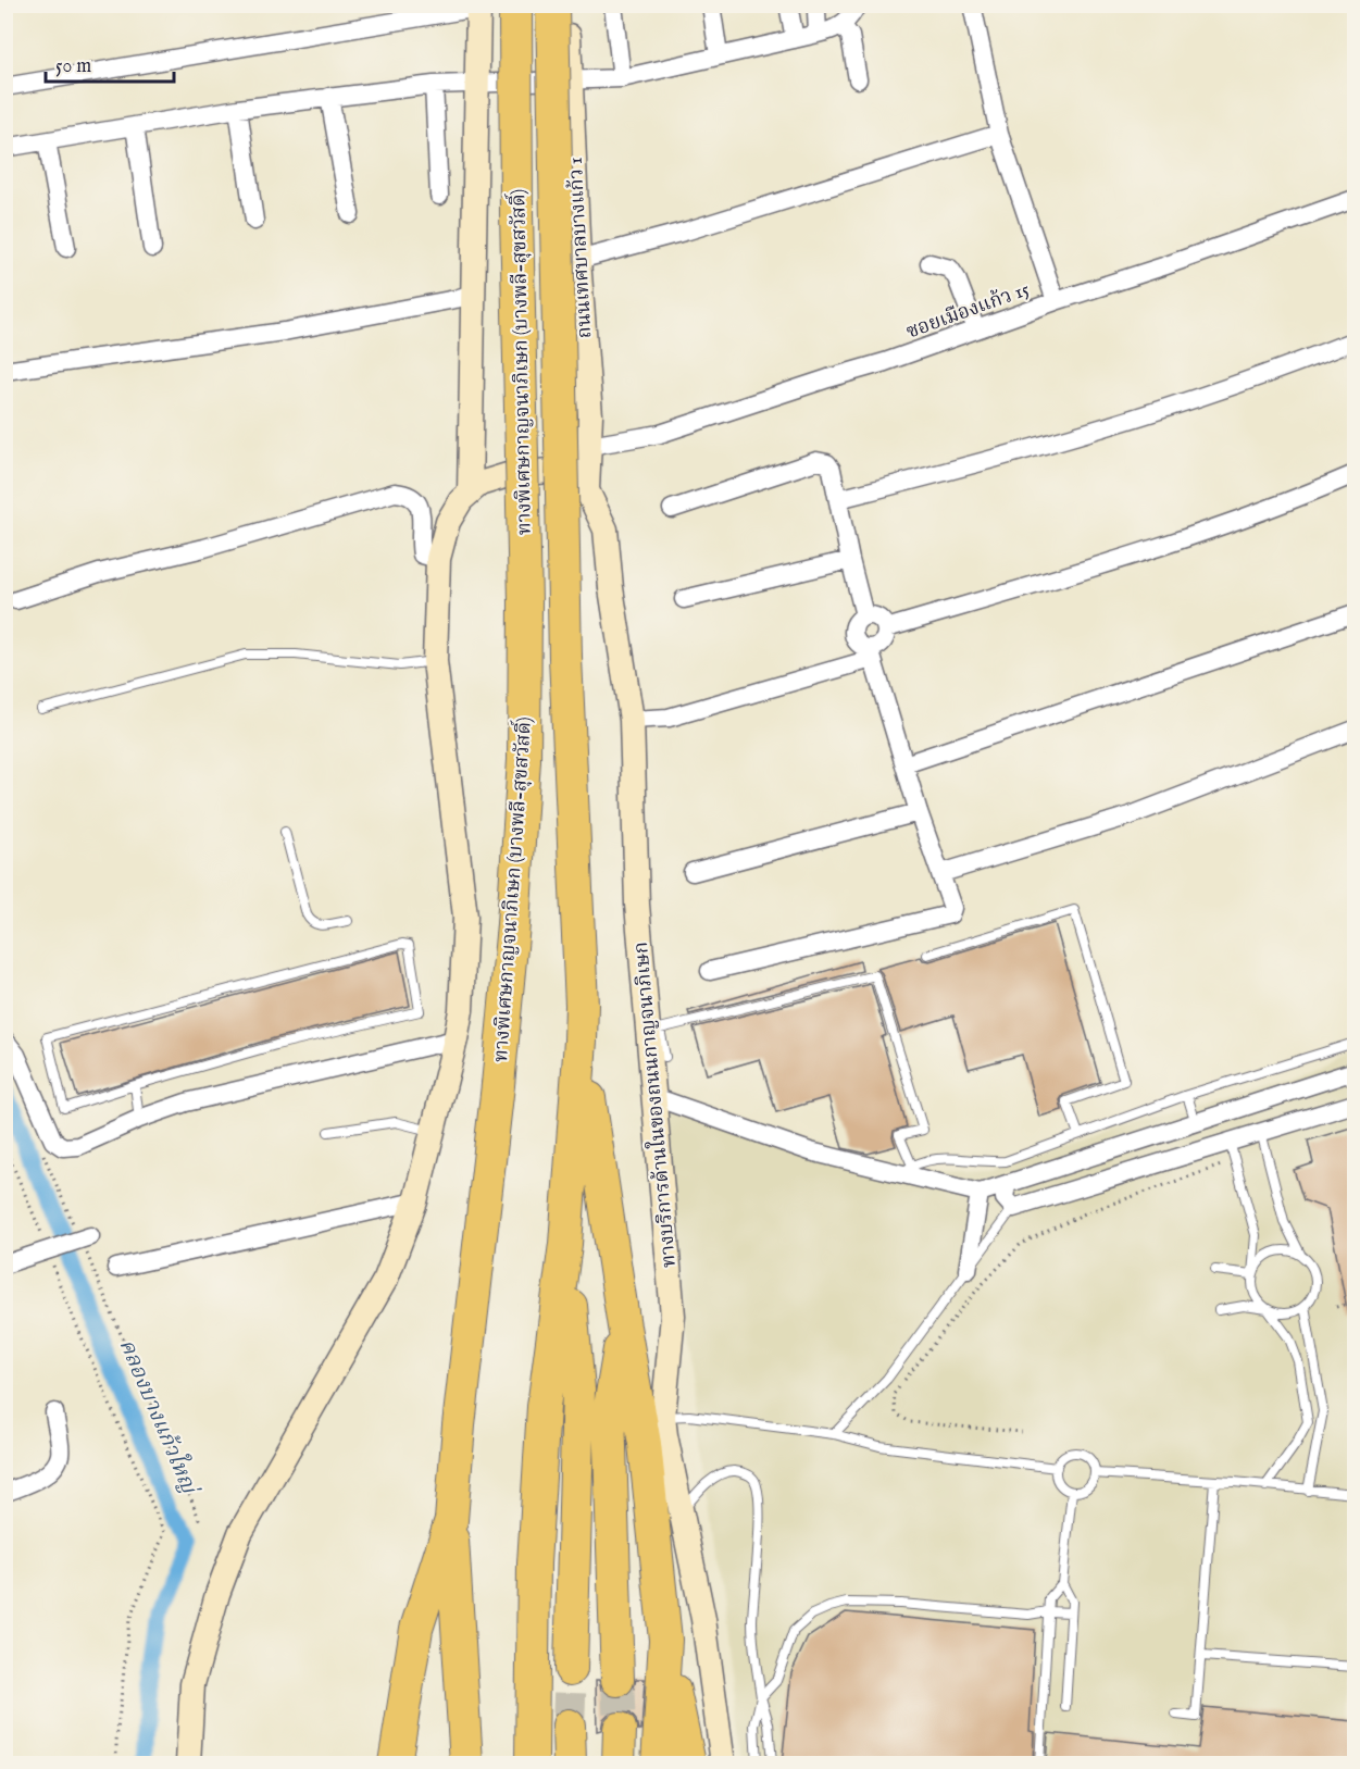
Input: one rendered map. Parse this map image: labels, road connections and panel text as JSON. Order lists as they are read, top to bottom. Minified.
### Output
{"streets":{"highway":["ทางพิเศษกาญจนาภิเษก (บางพลี-สุขสวัสดิ์)"],"main road":["ถนนเทศบาลบางแก้ว 1","ทางบริการด้านในของถนนกาญจนาภิเษก"],"street":["ซอยเมืองแก้ว 15"]},"crossings":[["ถนนเทศบาลบางแก้ว 1","ซอยเมืองแก้ว 15"],["ถนนเทศบาลบางแก้ว 1","ทางบริการด้านในของถนนกาญจนาภิเษก"]],"water":["คลองบางแก้วใหญ่"],"scale_bar":"50 m"}
